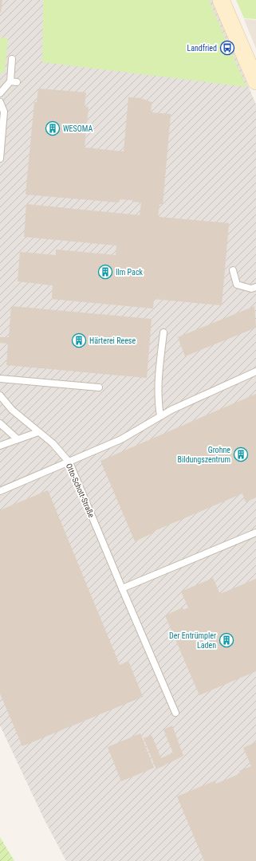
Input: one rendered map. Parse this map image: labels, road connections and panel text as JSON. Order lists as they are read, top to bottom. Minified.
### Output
{"streets":{"lane":["Otto-Schott-Straße"]},"places":{"bus stop":["Landfried"],"building":["WESOMA","Ilm Pack","Härterei Reese","Grohne Bildungszentrum","Der Entrümpler Laden"]}}
